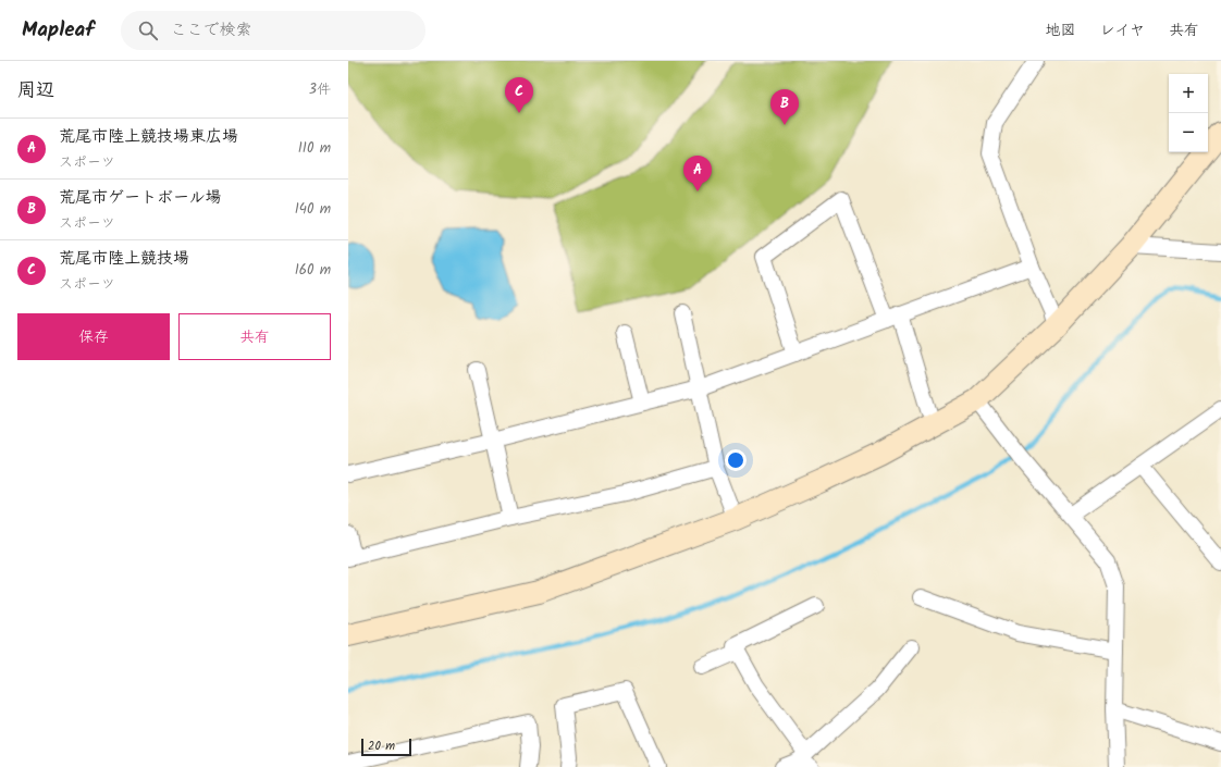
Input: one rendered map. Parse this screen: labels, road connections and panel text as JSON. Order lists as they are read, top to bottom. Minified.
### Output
{"scale_bar":"20 m","page":{"header":"Mapleaf","search":"ここで検索","nav":["地図","レイヤ","共有"],"heading":["周辺","3件"],"map_buttons":["+","−"],"pins":["C","B","A"],"list":[{"mark":"A","name":"荒尾市陸上競技場東広場","note":"スポーツ","value":"110 m"},{"mark":"B","name":"荒尾市ゲートボール場","note":"スポーツ","value":"140 m"},{"mark":"C","name":"荒尾市陸上競技場","note":"スポーツ","value":"160 m"}],"buttons":["保存","共有"],"scale":"20 m"}}
